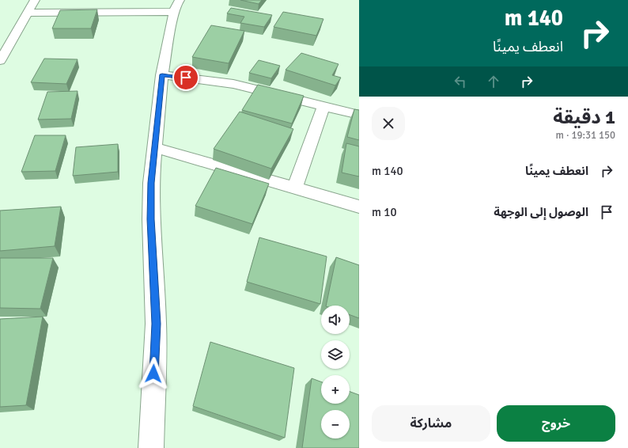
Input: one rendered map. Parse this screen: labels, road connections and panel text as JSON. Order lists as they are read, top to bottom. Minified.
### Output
{"page":{"turn":["140 m","انعطف يمينًا"],"heading":["1 دقيقة","150 m · 19:31"],"list":[{"name":"انعطف يمينًا","value":"140 m"},{"name":"الوصول إلى الوجهة","value":"10 m"}],"map_buttons":["+","−"],"buttons":["خروج","مشاركة"]}}
